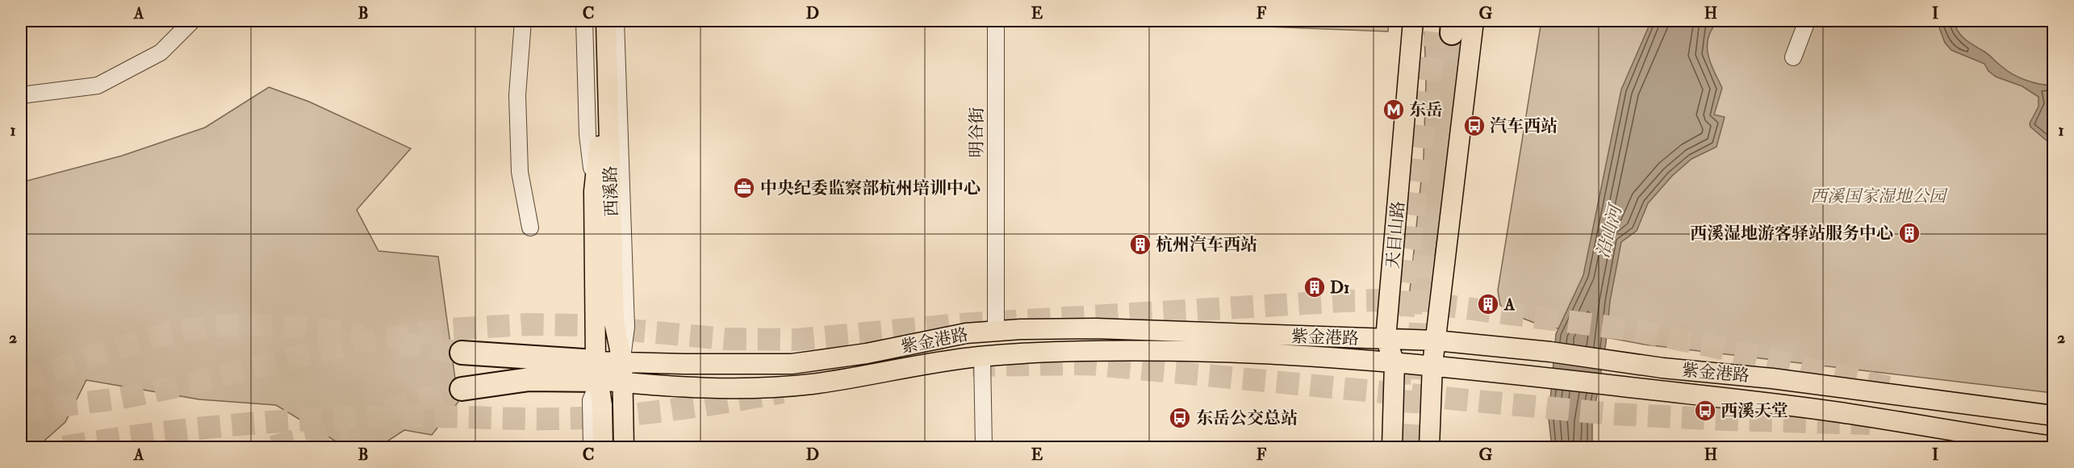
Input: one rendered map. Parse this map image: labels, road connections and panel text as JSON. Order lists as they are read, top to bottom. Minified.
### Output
{"streets":{"main road":["西溪路","天目山路","紫金港路"],"street":["明谷街"]},"crossings":[["明谷街","紫金港路"],["西溪路","紫金港路"],["天目山路","紫金港路"]],"water":["沿山河"],"parks":["西溪国家湿地公园"],"places":{"metro station":["东岳"],"bus stop":["汽车西站","西溪天堂","东岳公交总站"],"office":["中央纪委监察部杭州培训中心"],"building":["西溪湿地游客驿站服务中心","杭州汽车西站","D1","A"]},"grid":{"columns":["A","B","C","D","E","F","G","H","I"],"rows":["1","2"]}}
